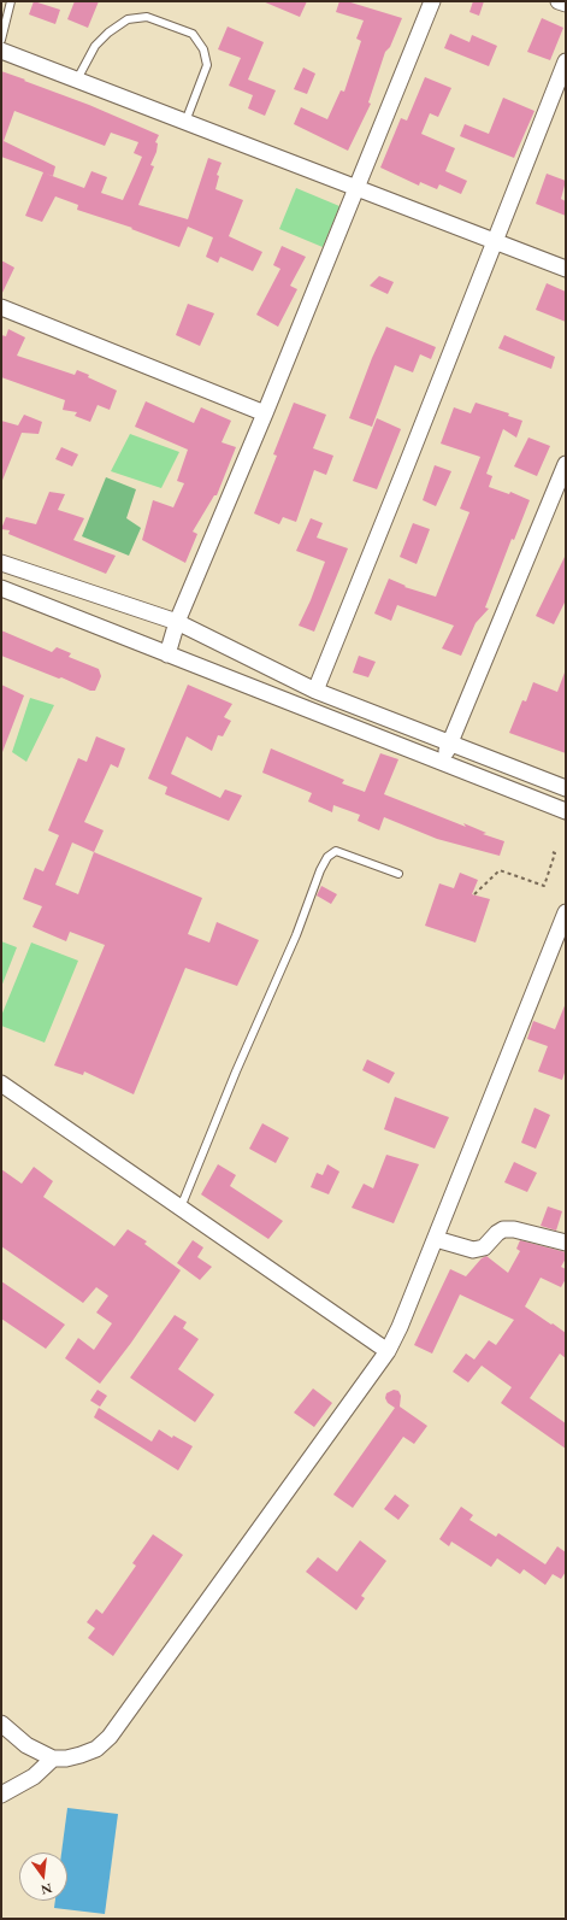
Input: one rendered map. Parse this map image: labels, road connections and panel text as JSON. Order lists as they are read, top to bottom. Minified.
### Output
{"north":"bottom"}
